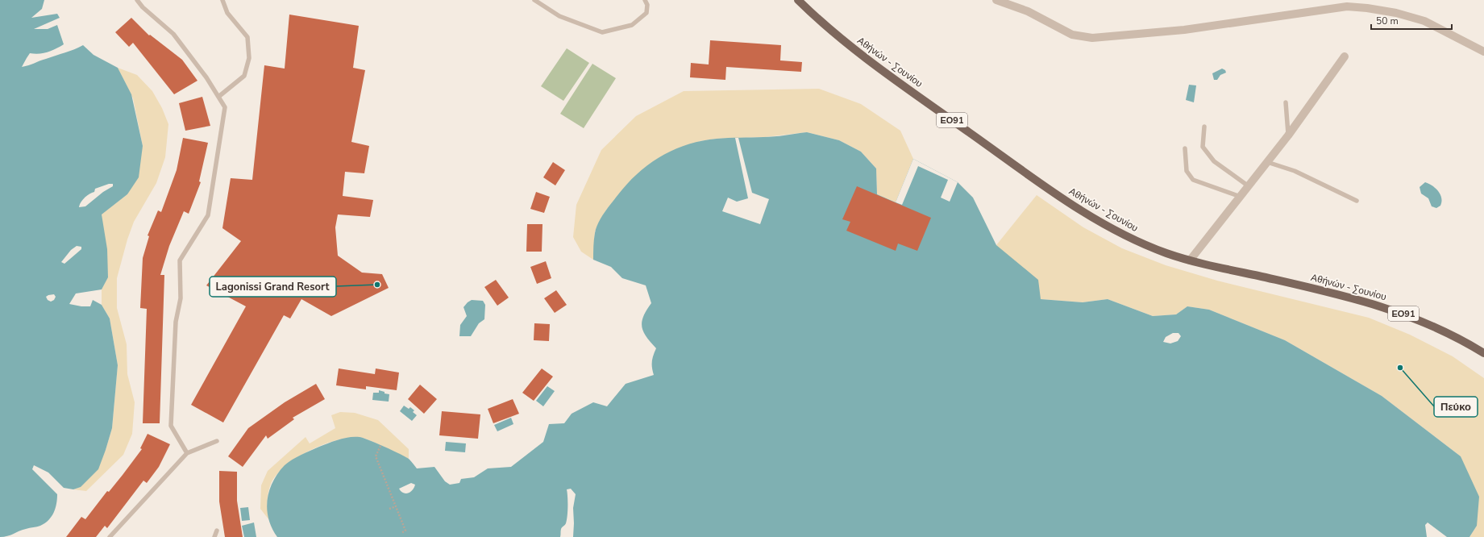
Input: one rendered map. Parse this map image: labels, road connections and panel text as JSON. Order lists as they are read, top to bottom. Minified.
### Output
{"streets":{"main road":["Αθήνών - Σουνίου","ΕΟ91"]},"places":["Lagonissi Grand Resort","Πεύκο"],"scale_bar":"50 m"}
